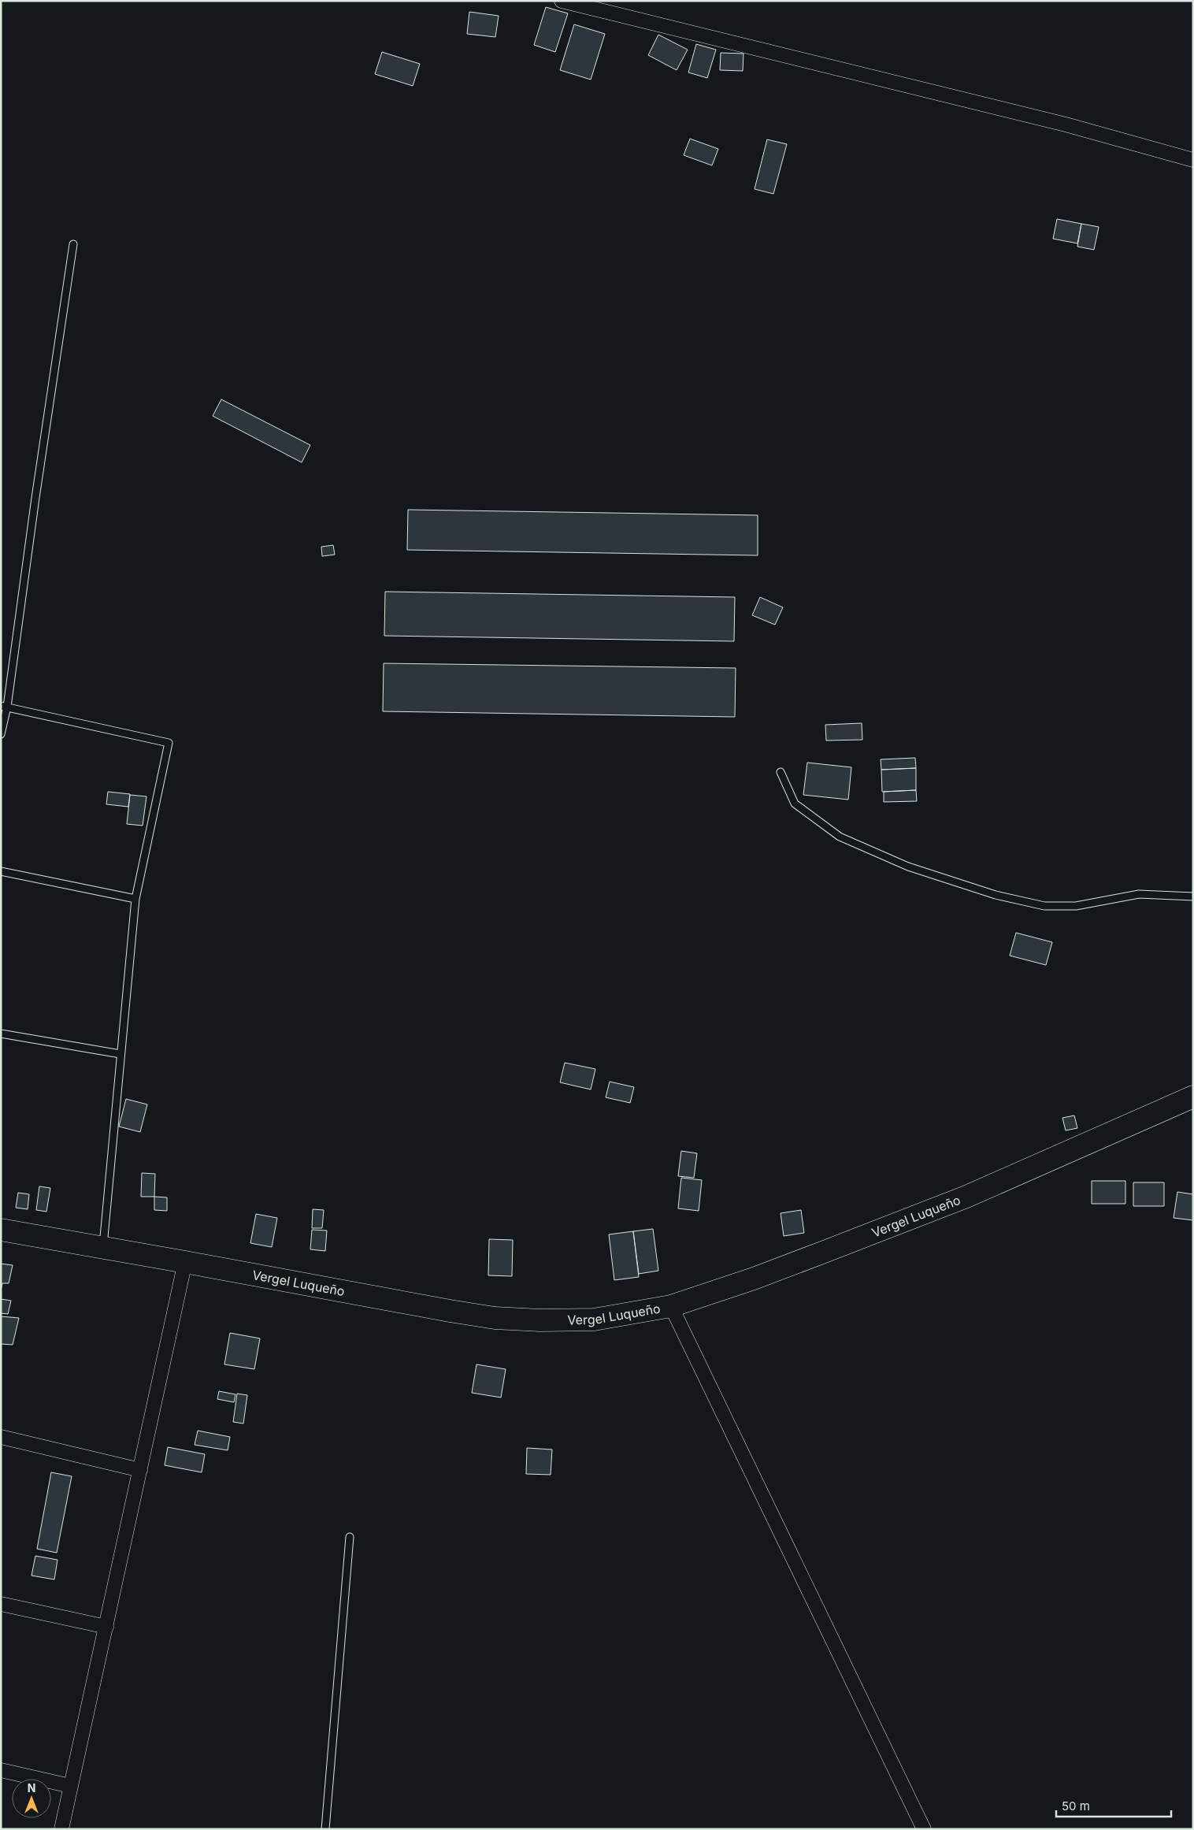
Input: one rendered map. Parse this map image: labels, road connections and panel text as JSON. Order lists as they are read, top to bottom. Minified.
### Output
{"streets":{"main road":["Vergel Luqueño"]},"scale_bar":"50 m","north":"top"}
